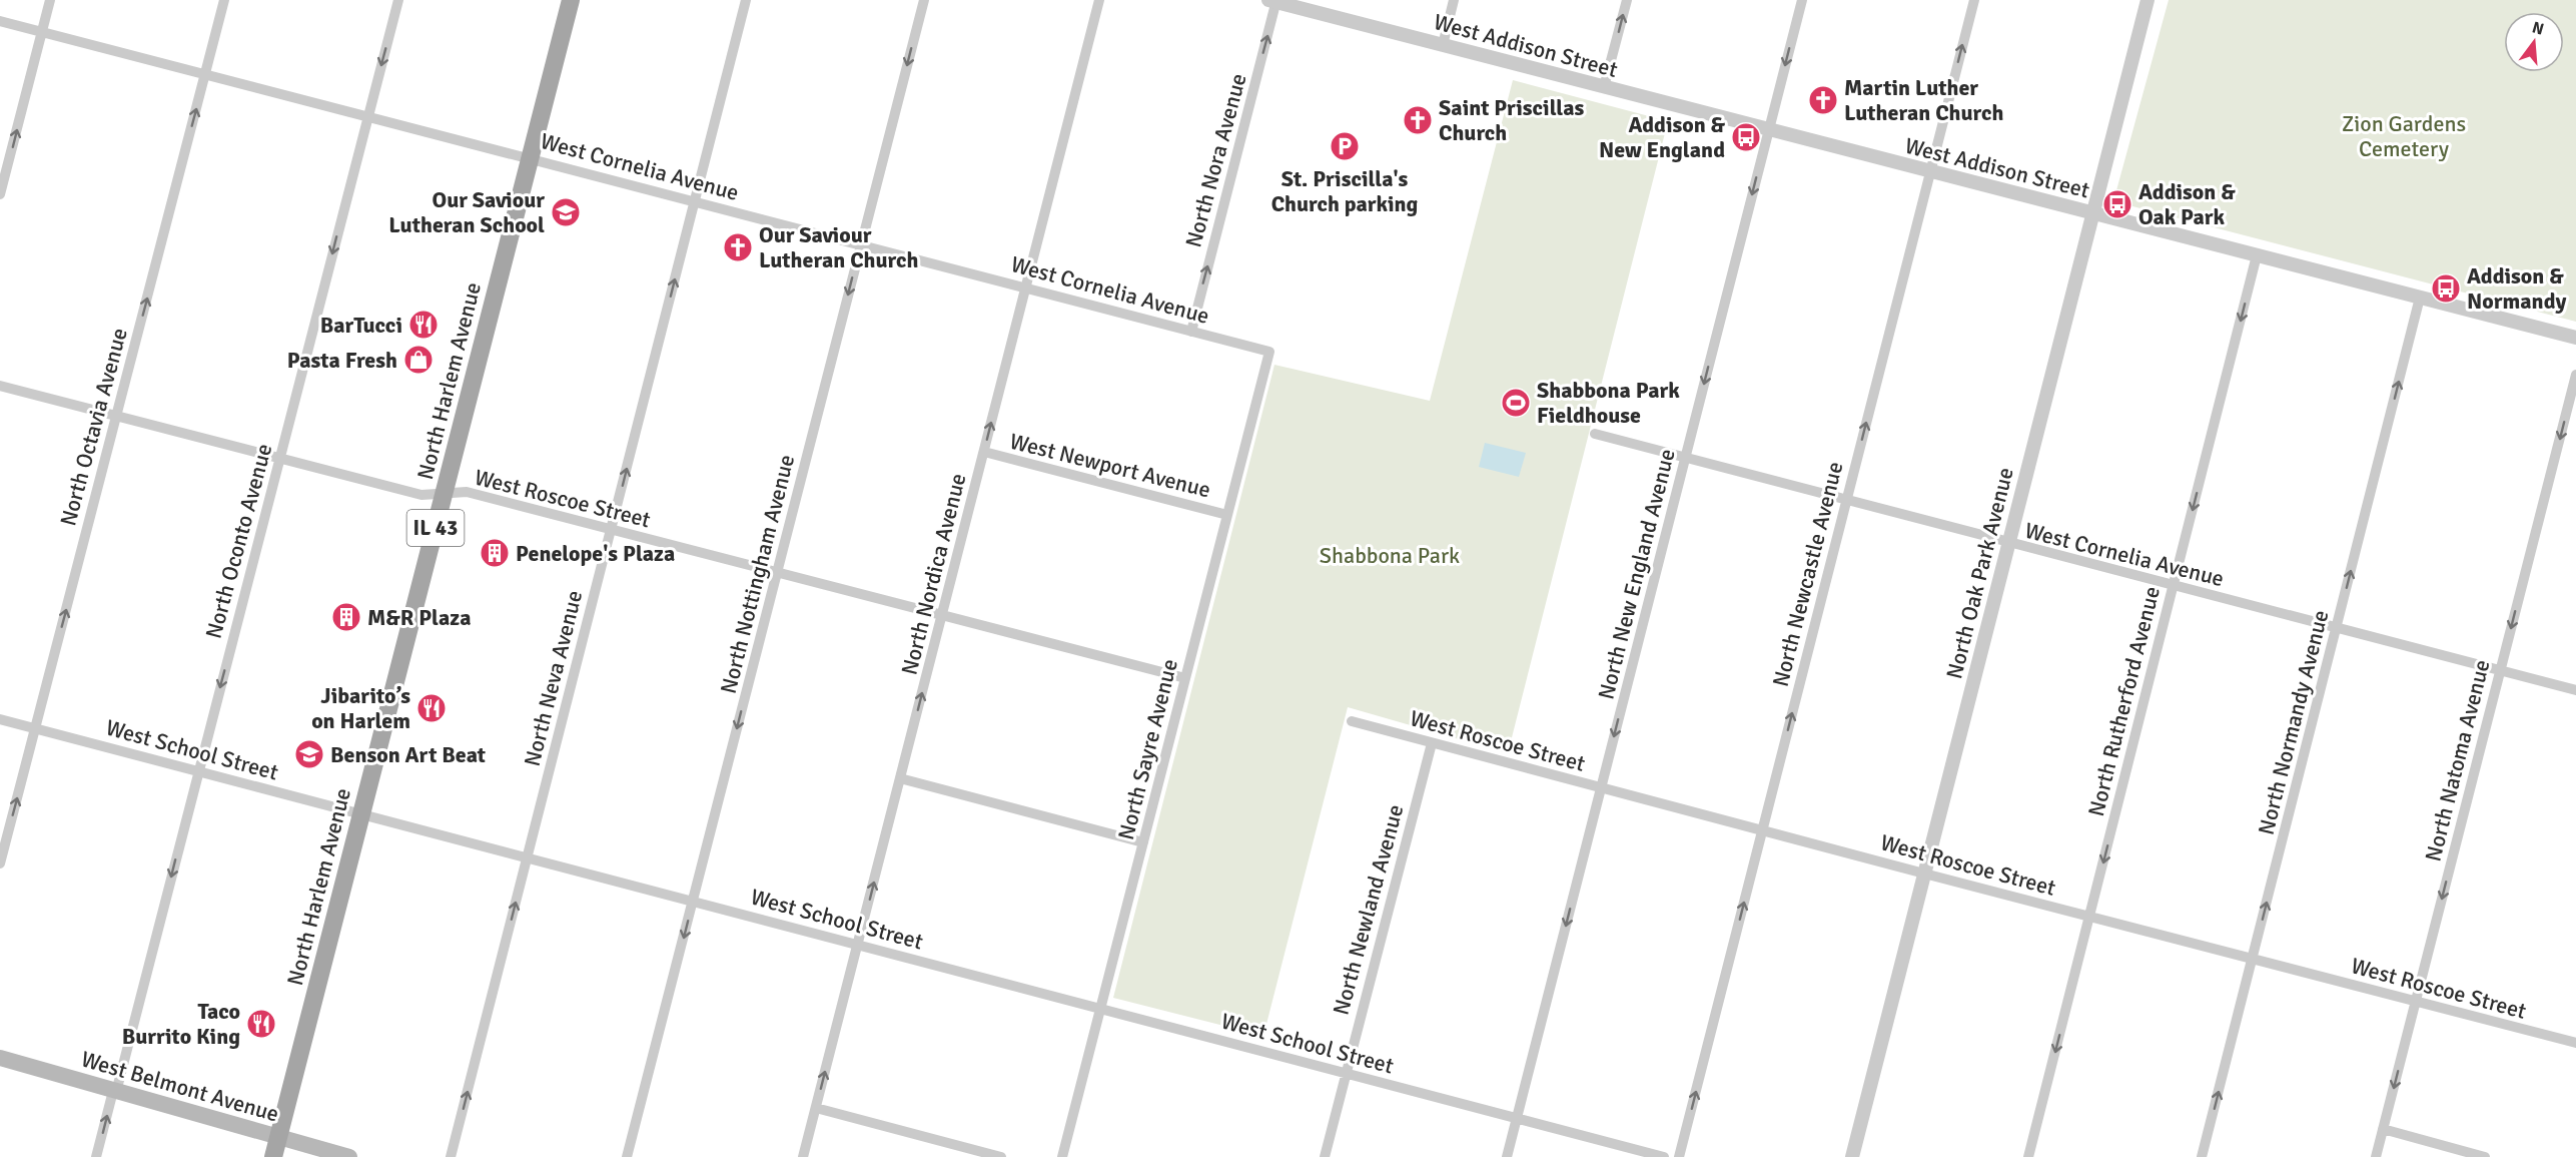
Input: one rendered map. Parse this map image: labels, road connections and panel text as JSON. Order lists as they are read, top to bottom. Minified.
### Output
{"streets":{"main road":["North Harlem Avenue","IL 43","West Belmont Avenue"],"street":["West Addison Street","North Nora Avenue","West Cornelia Avenue","North Octavia Avenue","West Newport Avenue","West Roscoe Street","North Oconto Avenue","North Oak Park Avenue","North Nottingham Avenue","North Nordica Avenue","North New England Avenue","North Newcastle Avenue","North Neva Avenue","North Rutherford Avenue","North Normandy Avenue","West School Street","North Sayre Avenue","North Natoma Avenue","North Newland Avenue"]},"crossings":[["West Addison Street","North Nora Avenue"],["West Addison Street","North Oak Park Avenue"],["West Addison Street","North New England Avenue"],["West Addison Street","North Newcastle Avenue"],["West Addison Street","North Rutherford Avenue"],["West Addison Street","North Normandy Avenue"],["North Nora Avenue","West Cornelia Avenue"],["West Cornelia Avenue","North Harlem Avenue"],["West Cornelia Avenue","North Octavia Avenue"],["West Cornelia Avenue","North Oconto Avenue"],["West Cornelia Avenue","North Oak Park Avenue"],["West Cornelia Avenue","North Nottingham Avenue"],["West Cornelia Avenue","North Nordica Avenue"],["West Cornelia Avenue","North New England Avenue"],["West Cornelia Avenue","North Newcastle Avenue"],["West Cornelia Avenue","North Neva Avenue"],["West Cornelia Avenue","North Rutherford Avenue"],["West Cornelia Avenue","North Normandy Avenue"],["West Cornelia Avenue","North Sayre Avenue"],["West Cornelia Avenue","North Natoma Avenue"],["North Harlem Avenue","West Roscoe Street"],["North Harlem Avenue","West School Street"],["North Harlem Avenue","West Belmont Avenue"],["North Octavia Avenue","West Roscoe Street"],["North Octavia Avenue","West School Street"],["West Newport Avenue","North Nordica Avenue"],["West Newport Avenue","North Sayre Avenue"],["West Roscoe Street","North Oconto Avenue"],["West Roscoe Street","North Oak Park Avenue"],["West Roscoe Street","North Nottingham Avenue"],["West Roscoe Street","North Nordica Avenue"],["West Roscoe Street","North New England Avenue"],["West Roscoe Street","North Newcastle Avenue"],["West Roscoe Street","North Neva Avenue"],["West Roscoe Street","North Rutherford Avenue"],["West Roscoe Street","North Normandy Avenue"],["West Roscoe Street","North Sayre Avenue"],["West Roscoe Street","North Natoma Avenue"],["West Roscoe Street","North Newland Avenue"],["North Oconto Avenue","West School Street"],["North Oconto Avenue","West Belmont Avenue"],["North Nottingham Avenue","West School Street"],["North Nordica Avenue","West School Street"],["North New England Avenue","West School Street"],["North Neva Avenue","West School Street"],["West School Street","North Sayre Avenue"],["West School Street","North Newland Avenue"]],"one_way":["North Nora Avenue","North Octavia Avenue","North Oconto Avenue","North Nottingham Avenue","North Nordica Avenue","North New England Avenue","North Newcastle Avenue","North Neva Avenue","North Rutherford Avenue","North Normandy Avenue","North Natoma Avenue"],"parks":["Zion Gardens Cemetery","Shabbona Park"],"places":{"church":["Martin Luther Lutheran Church","Saint Priscillas Church","Our Saviour Lutheran Church"],"bus stop":["Addison & New England","Addison & Oak Park","Addison & Normandy"],"parking":["St. Priscilla's Church parking"],"school or university":["Our Saviour Lutheran School","Benson Art Beat"],"restaurant":["BarTucci","Jibarito’s on Harlem","Taco Burrito King"],"shop":["Pasta Fresh"],"sports":["Shabbona Park Fieldhouse"],"building":["Penelope's Plaza","M&R Plaza"]},"north":"top"}
